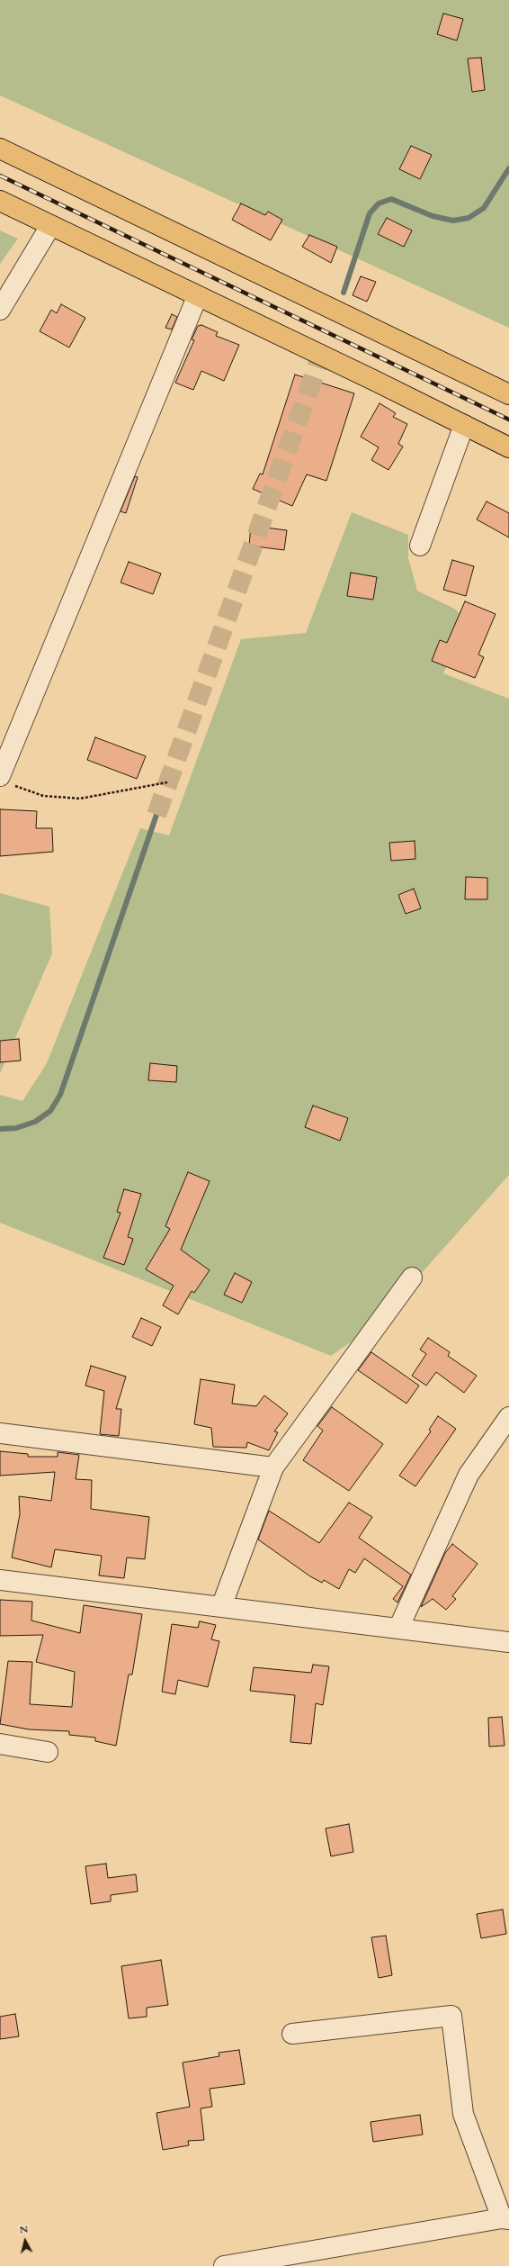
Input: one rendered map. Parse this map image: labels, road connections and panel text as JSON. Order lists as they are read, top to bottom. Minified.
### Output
{"north":"top"}
